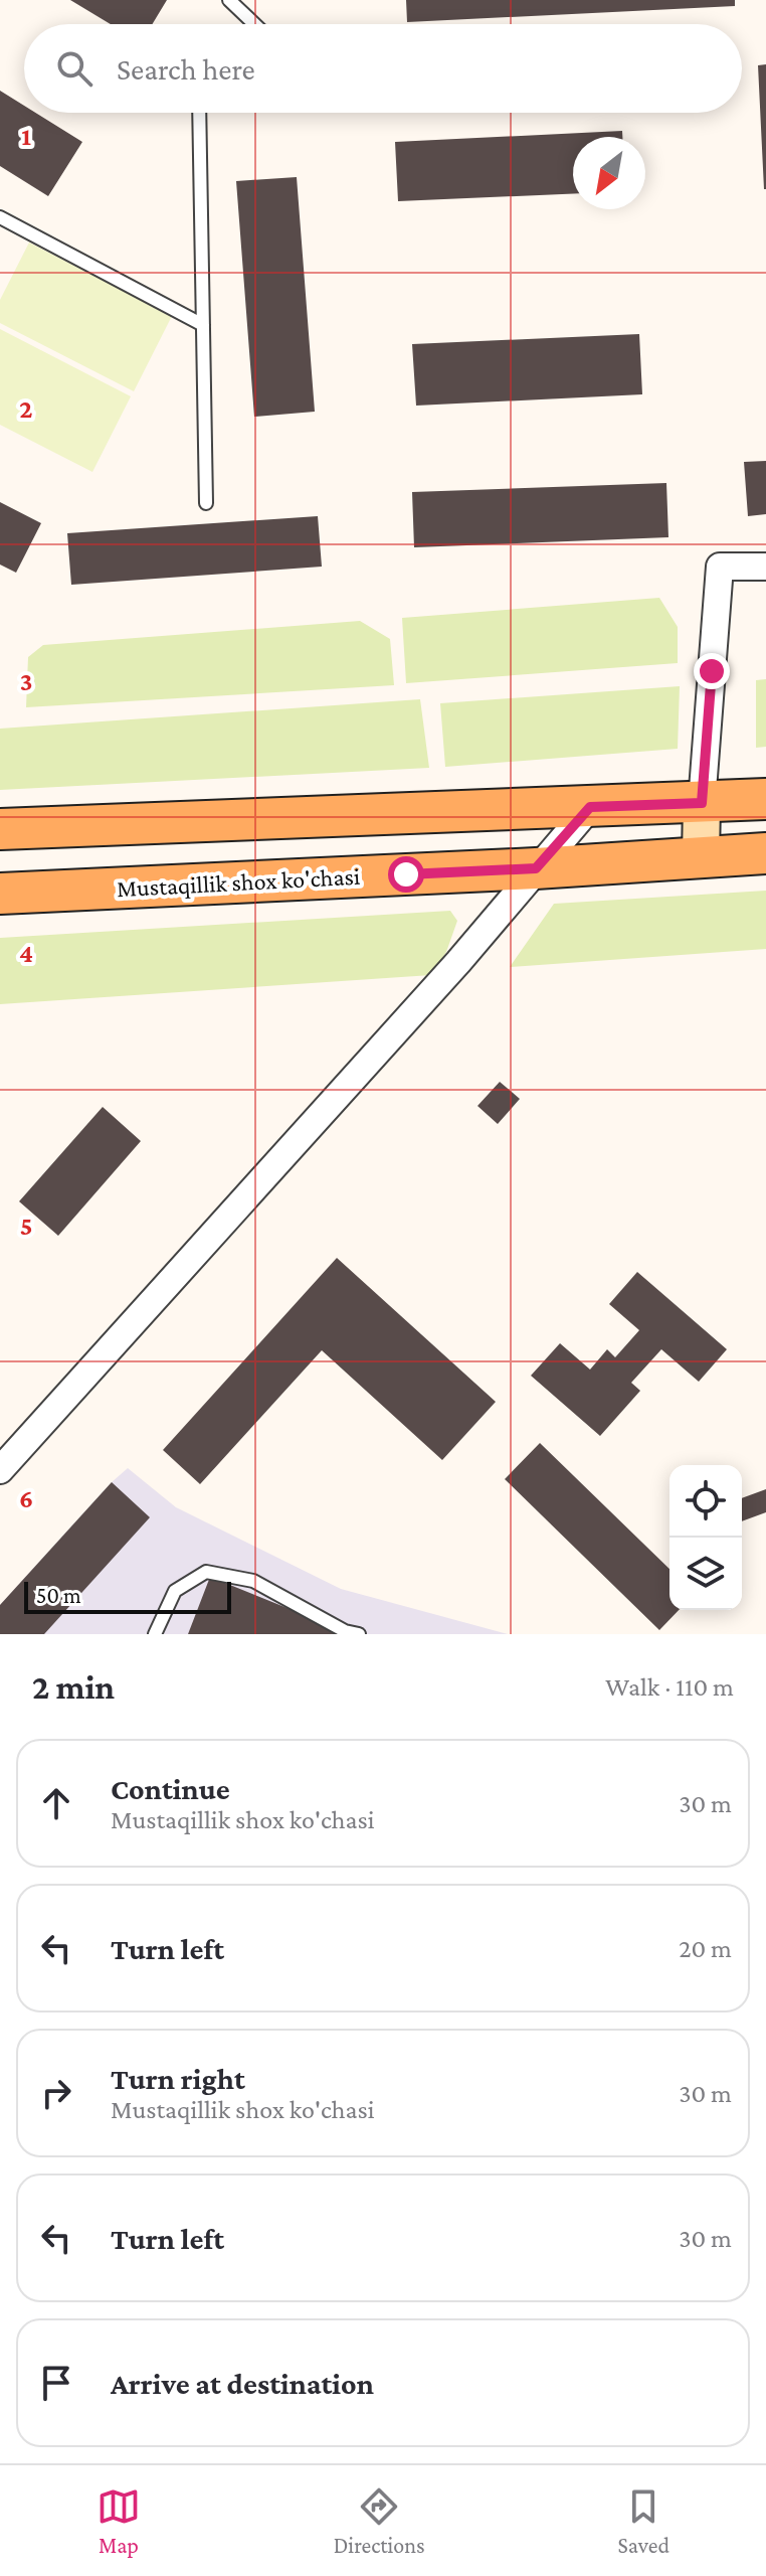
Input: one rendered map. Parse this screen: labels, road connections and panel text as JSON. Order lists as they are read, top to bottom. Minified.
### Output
{"streets":{"main road":["Mustaqillik shox ko'chasi"]},"scale_bar":"50 m","north":"bottom left","page":{"search":"Search here","scale":"50 m","heading":["2 min","Walk · 110 m"],"list":[["Continue","Mustaqillik shox ko'chasi","30 m"],["Turn left","20 m"],["Turn right","Mustaqillik shox ko'chasi","30 m"],["Turn left","30 m"],"Arrive at destination"],"nav":["Map","Directions","Saved"]},"grid":{"rows":["1","2","3","4","5","6"]}}
